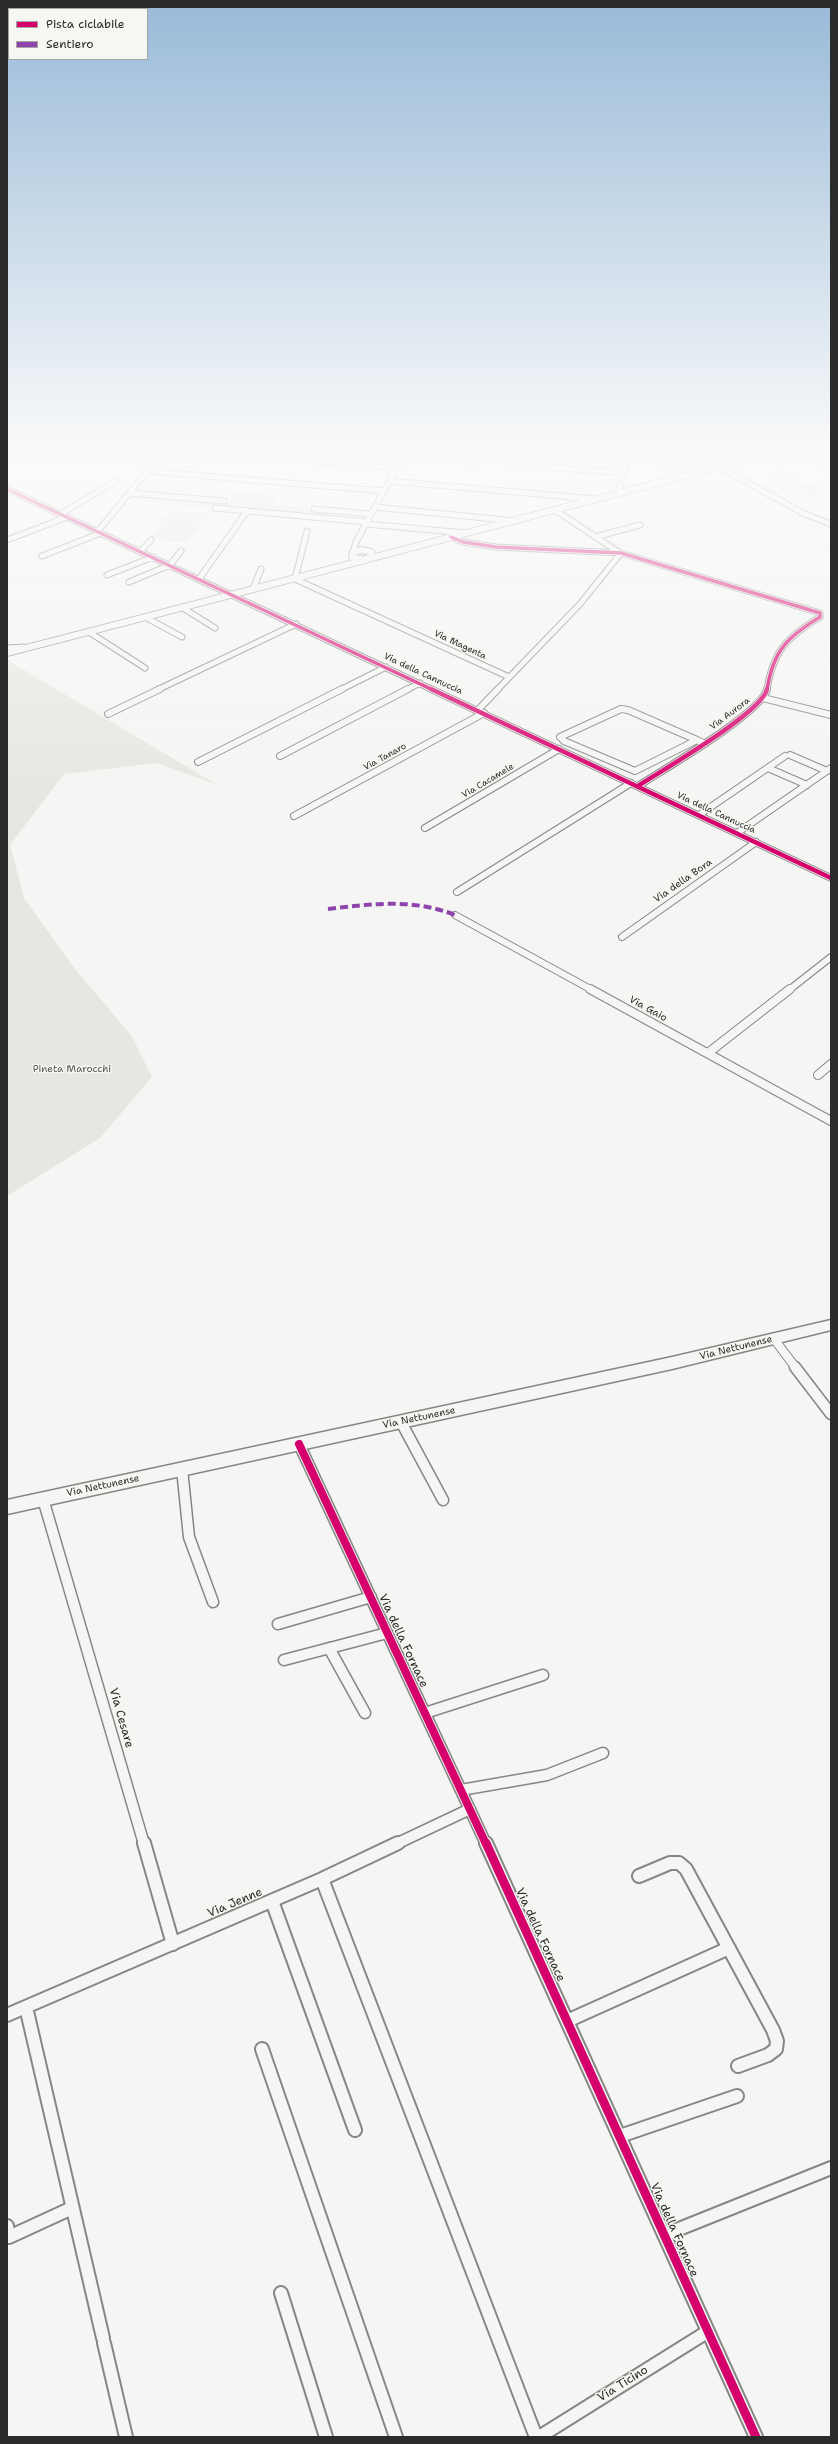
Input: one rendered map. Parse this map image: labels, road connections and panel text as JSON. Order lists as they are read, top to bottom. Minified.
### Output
{"streets":{"main road":["Via Nettunense"],"street":["Via Magenta","Via della Cannuccia","Via Aurora","Via Tanaro","Via Cacamele","Via della Bora","Via Gaio","Via della Fornace","Via Cesare","Via Jenne","Via Ticino"]},"crossings":[["Via della Cannuccia","Via Aurora"],["Via della Cannuccia","Via Tanaro"],["Via della Cannuccia","Via Cacamele"],["Via della Cannuccia","Via della Bora"],["Via Nettunense","Via della Fornace"],["Via Nettunense","Via Cesare"],["Via della Fornace","Via Jenne"],["Via della Fornace","Via Ticino"],["Via Cesare","Via Jenne"]],"parks":["Pineta Marocchi"],"legend":["Pista ciclabile","Sentiero"]}
